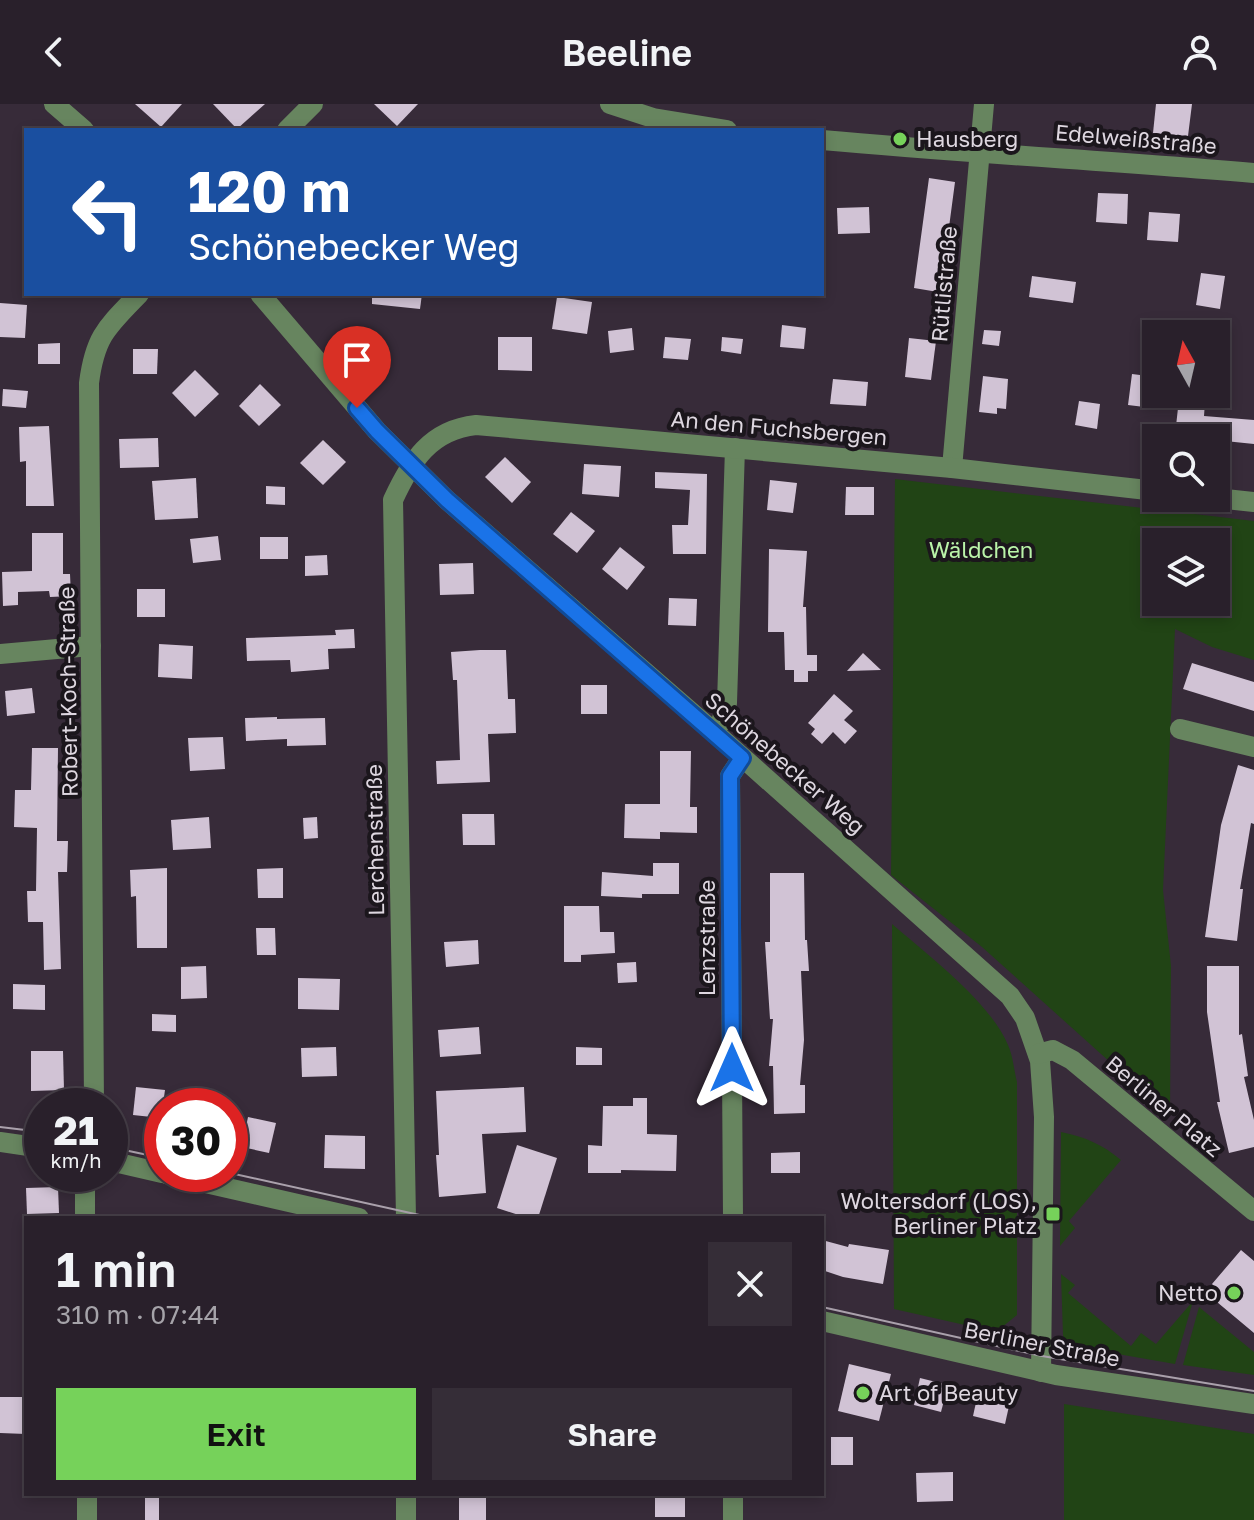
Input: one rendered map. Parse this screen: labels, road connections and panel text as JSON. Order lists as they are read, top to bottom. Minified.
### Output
{"streets":{"street":["Edelweißstraße","Rütlistraße","An den Fuchsbergen","Robert-Koch-Straße","Schönebecker Weg","Lerchenstraße","Lenzstraße","Berliner Platz","Berliner Straße"]},"crossings":[["Edelweißstraße","Rütlistraße"],["Rütlistraße","An den Fuchsbergen"],["An den Fuchsbergen","Schönebecker Weg"],["An den Fuchsbergen","Lerchenstraße"],["Schönebecker Weg","Lerchenstraße"],["Schönebecker Weg","Lenzstraße"],["Schönebecker Weg","Berliner Platz"],["Schönebecker Weg","Berliner Straße"]],"parks":["Wäldchen"],"places":{"other":["Hausberg","Netto","Art of Beauty"],"transit":["Woltersdorf (LOS), Berliner Platz"]},"north":"top","page":{"header":"Beeline","turn":["120 m","Schönebecker Weg"],"speed":"21 km/h","limit":"30","heading":["1 min","310 m · 07:44"],"buttons":["Exit","Share"]}}
